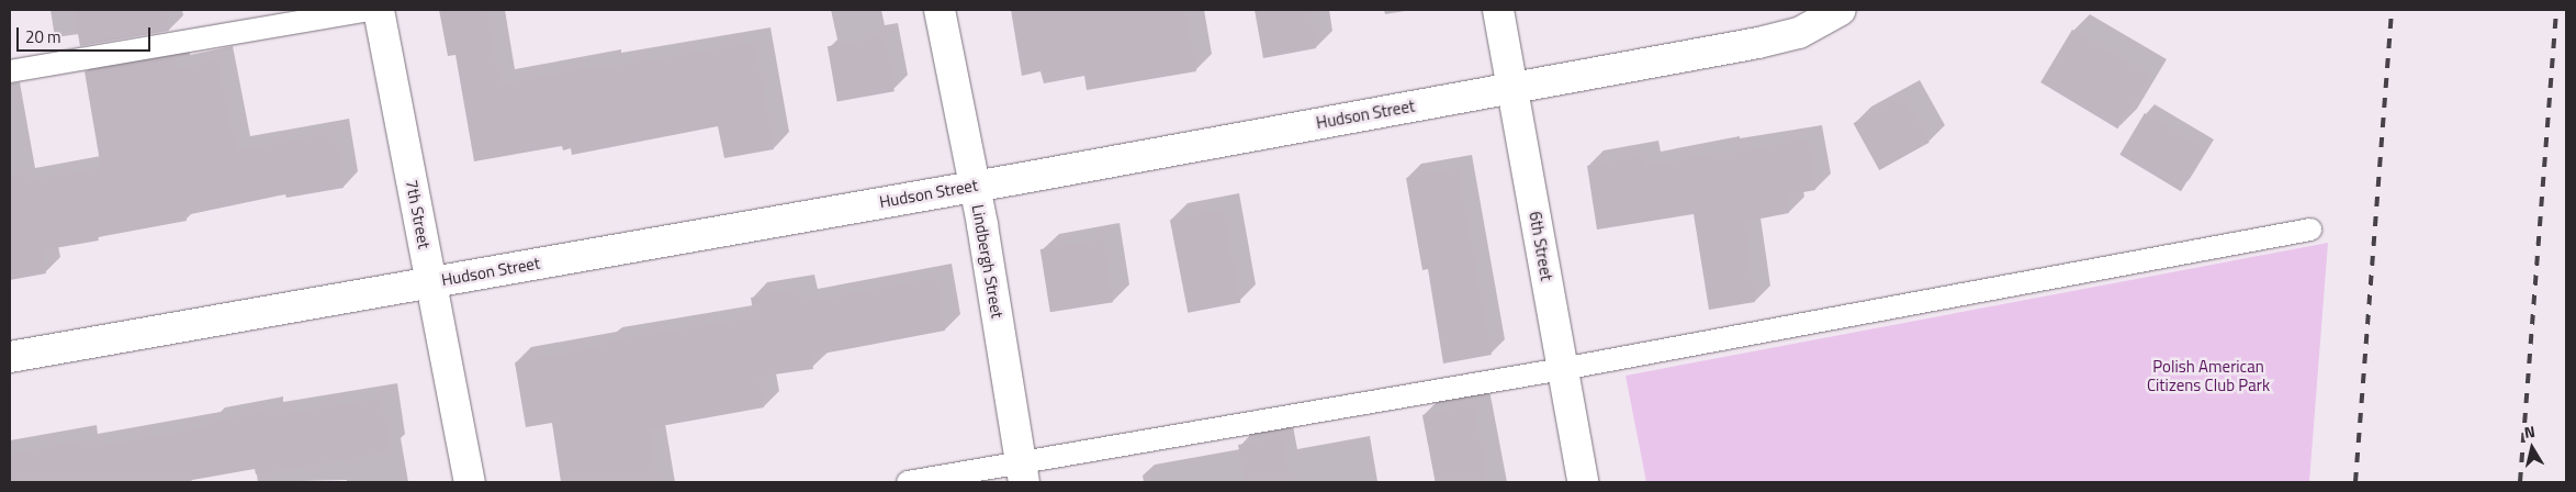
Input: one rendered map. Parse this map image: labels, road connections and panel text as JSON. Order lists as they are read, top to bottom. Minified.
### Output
{"streets":{"street":["Hudson Street","7th Street","6th Street","Lindbergh Street"]},"crossings":[["Hudson Street","7th Street"],["Hudson Street","6th Street"],["Hudson Street","Lindbergh Street"]],"parks":["Polish American Citizens Club Park"],"scale_bar":"20 m","north":"top"}
